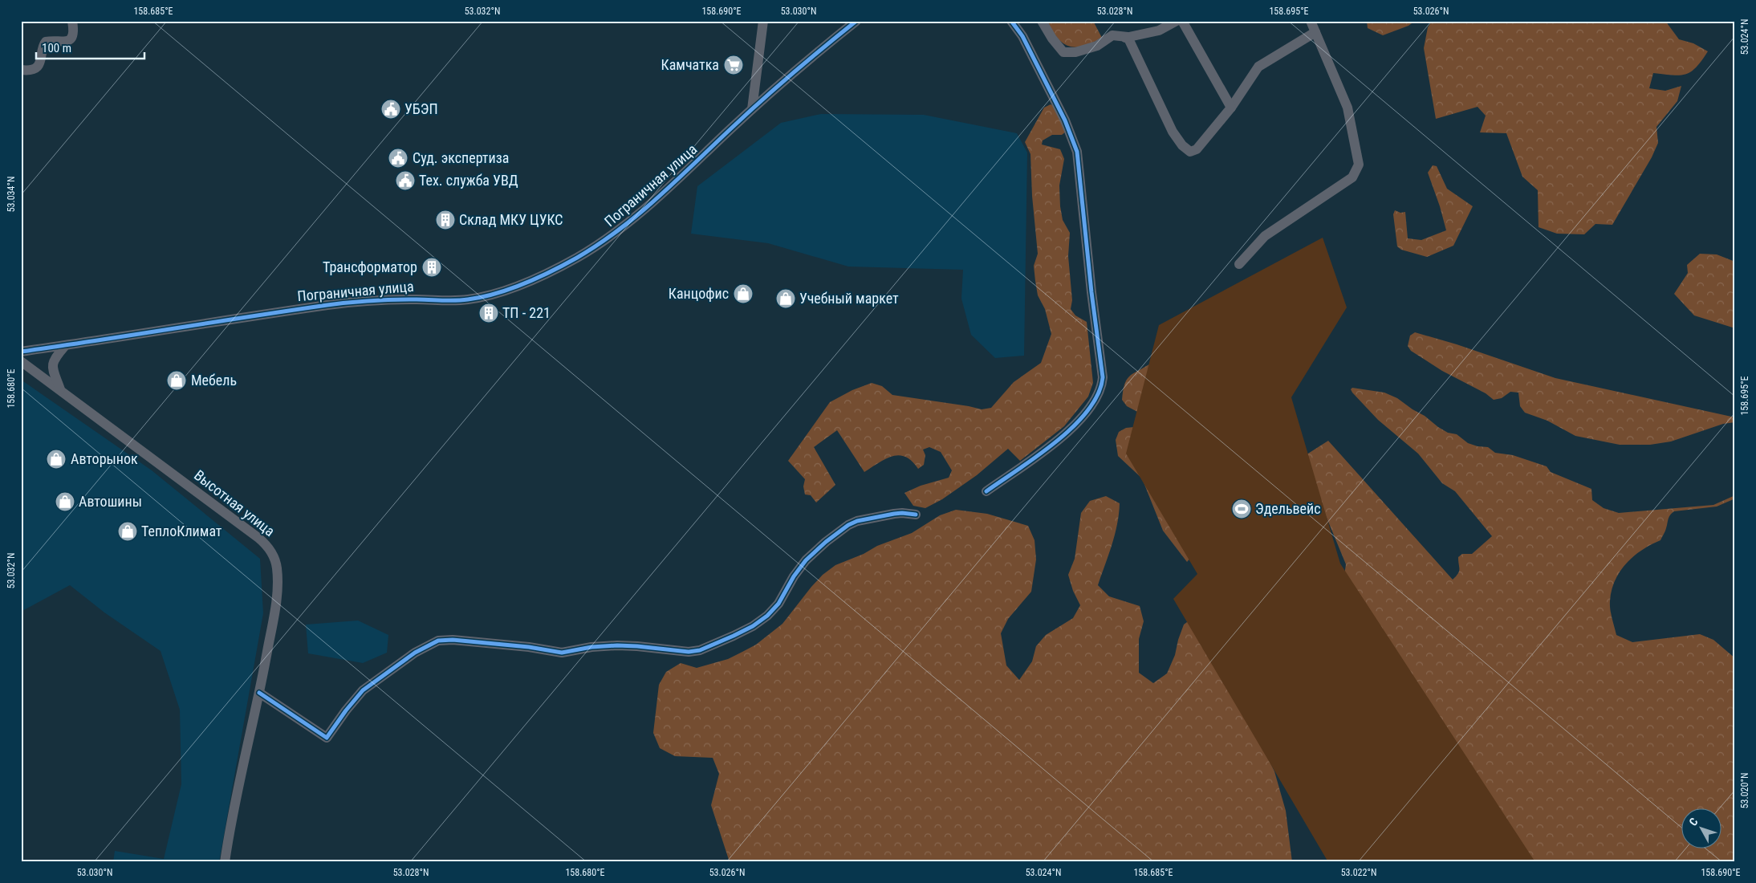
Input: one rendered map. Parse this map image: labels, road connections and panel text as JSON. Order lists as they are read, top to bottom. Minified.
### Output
{"streets":{"street":["Пограничная улица","Высотная улица"]},"places":{"supermarket":["Камчатка"],"public building":["УБЭП","Суд. экспертиза","Тех. служба УВД"],"building":["Склад МКУ ЦУКС","Трансформатор","ТП - 221"],"shop":["Канцофис","Учебный маркет","Мебель","Авторынок","Автошины","ТеплоКлимат"],"sports":["Эдельвейс"]},"scale_bar":"100 m","north":"top left","coordinates":["158.685°E","53.032°N","158.690°E","53.030°N","53.028°N","158.695°E","53.026°N","53.024°N","53.034°N","158.680°E","53.020°N","53.022°N"]}
